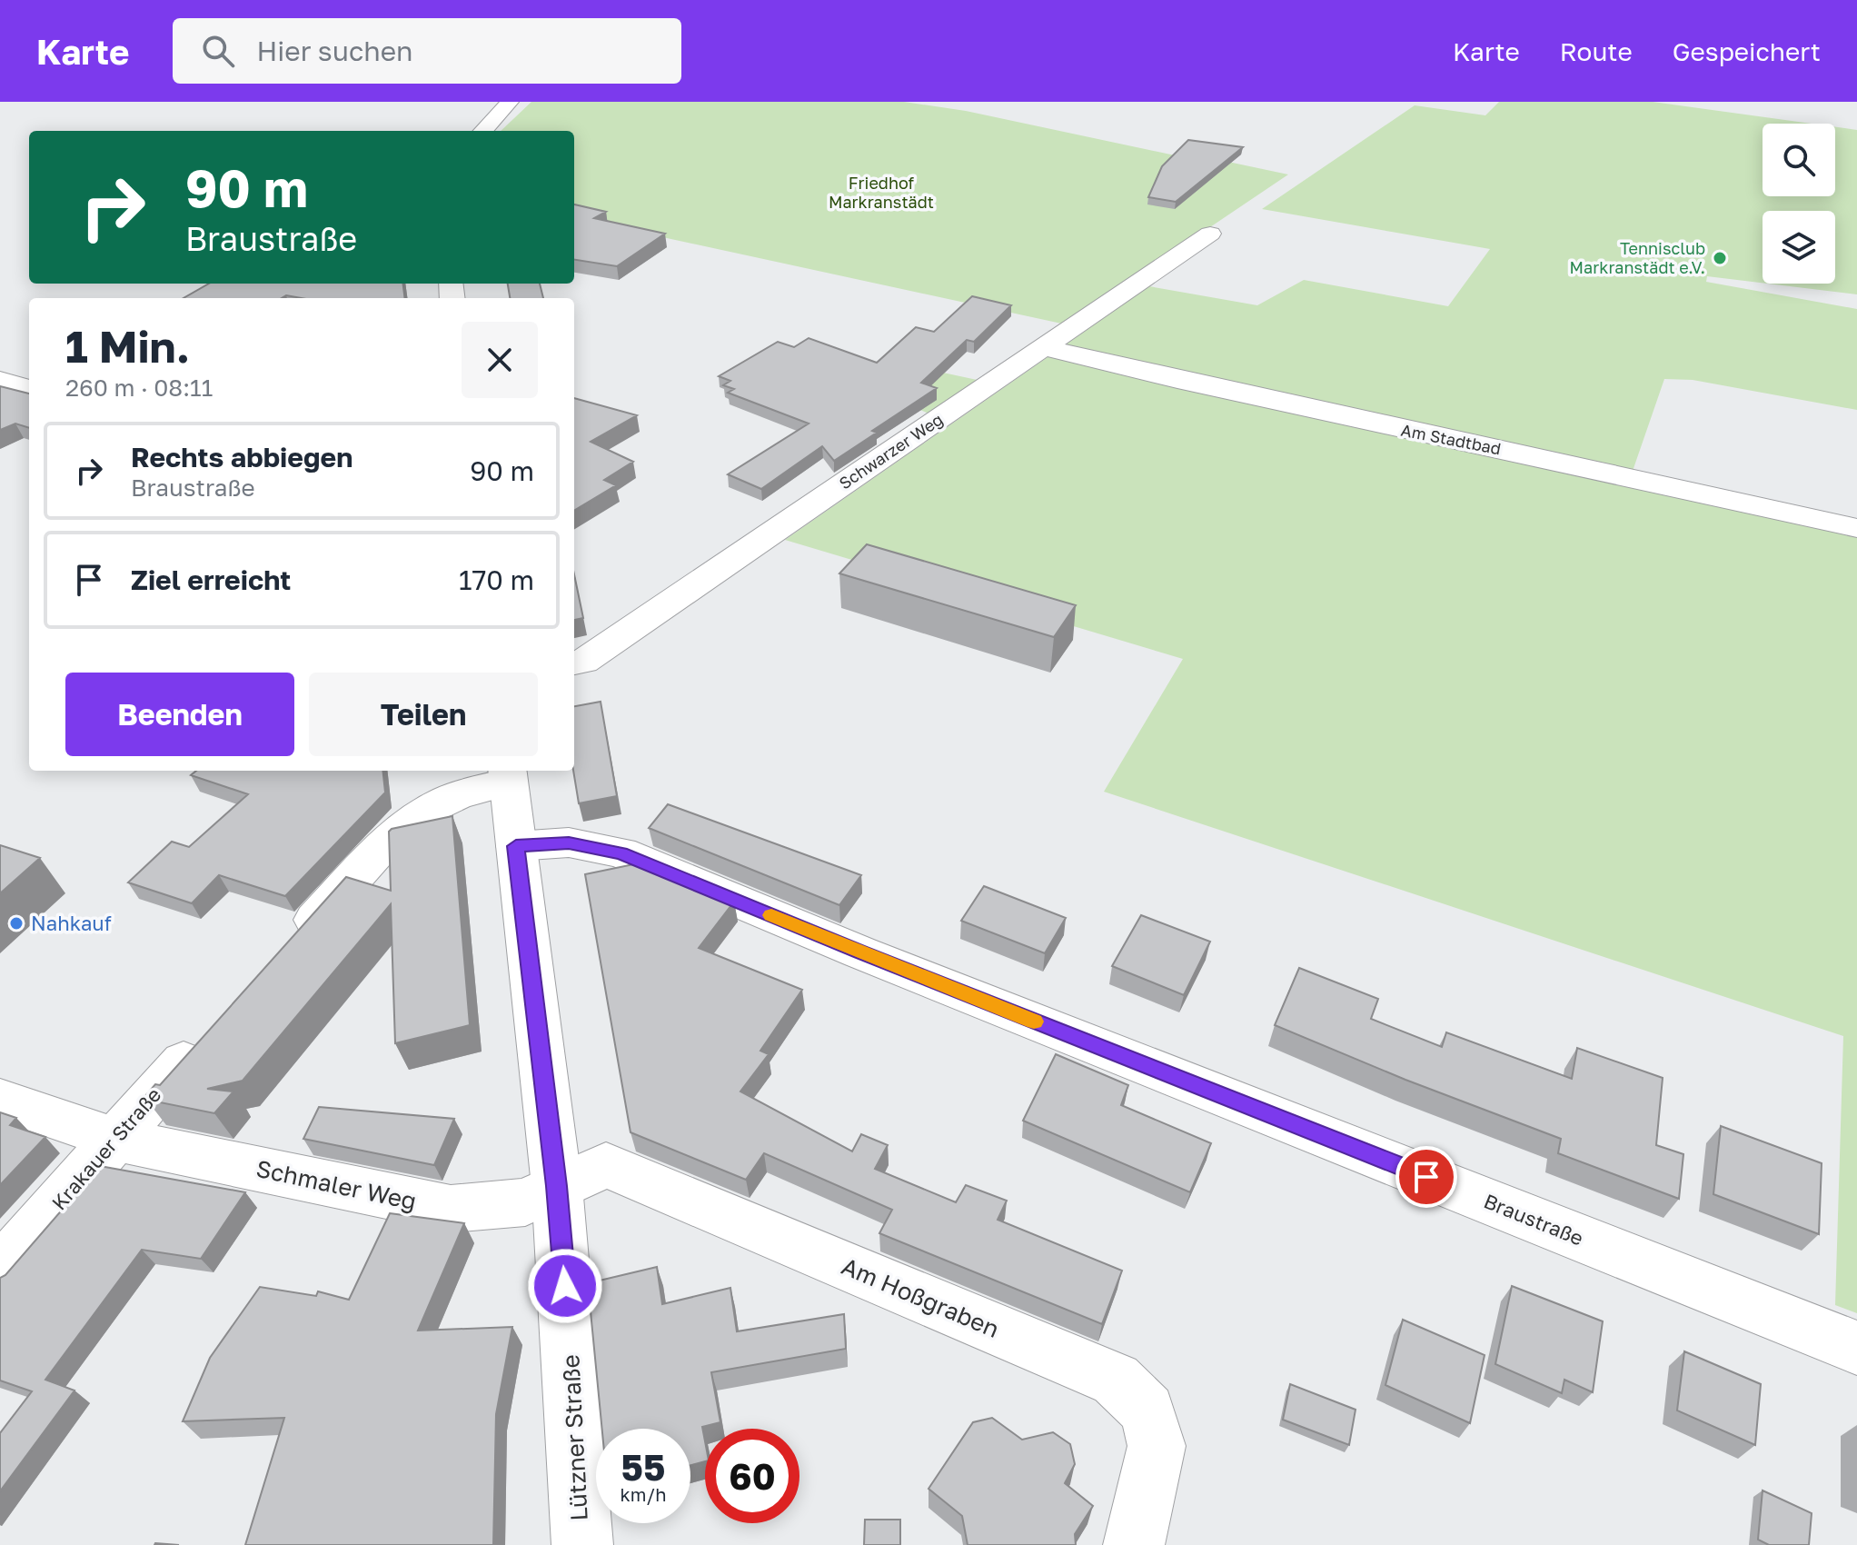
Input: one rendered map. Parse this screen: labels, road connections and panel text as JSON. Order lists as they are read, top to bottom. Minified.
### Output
{"streets":{"street":["Am Stadtbad","Schwarzer Weg","Krakauer Straße","Schmaler Weg","Braustraße","Am Hoßgraben","Lützner Straße"]},"crossings":[["Am Stadtbad","Schwarzer Weg"],["Krakauer Straße","Schmaler Weg"],["Schmaler Weg","Am Hoßgraben"],["Schmaler Weg","Lützner Straße"],["Braustraße","Lützner Straße"],["Am Hoßgraben","Lützner Straße"]],"parks":["Friedhof Markranstädt"],"places":["Tennisclub Markranstädt e.V.","Nahkauf"],"page":{"header":"Karte","search":"Hier suchen","nav":["Karte","Route","Gespeichert"],"turn":["90 m","Braustraße"],"heading":["1 Min.","260 m · 08:11"],"list":[{"name":"Rechts abbiegen","note":"Braustraße","value":"90 m"},{"name":"Ziel erreicht","value":"170 m"}],"buttons":["Beenden","Teilen"],"speed":"55 km/h","limit":"60"}}
